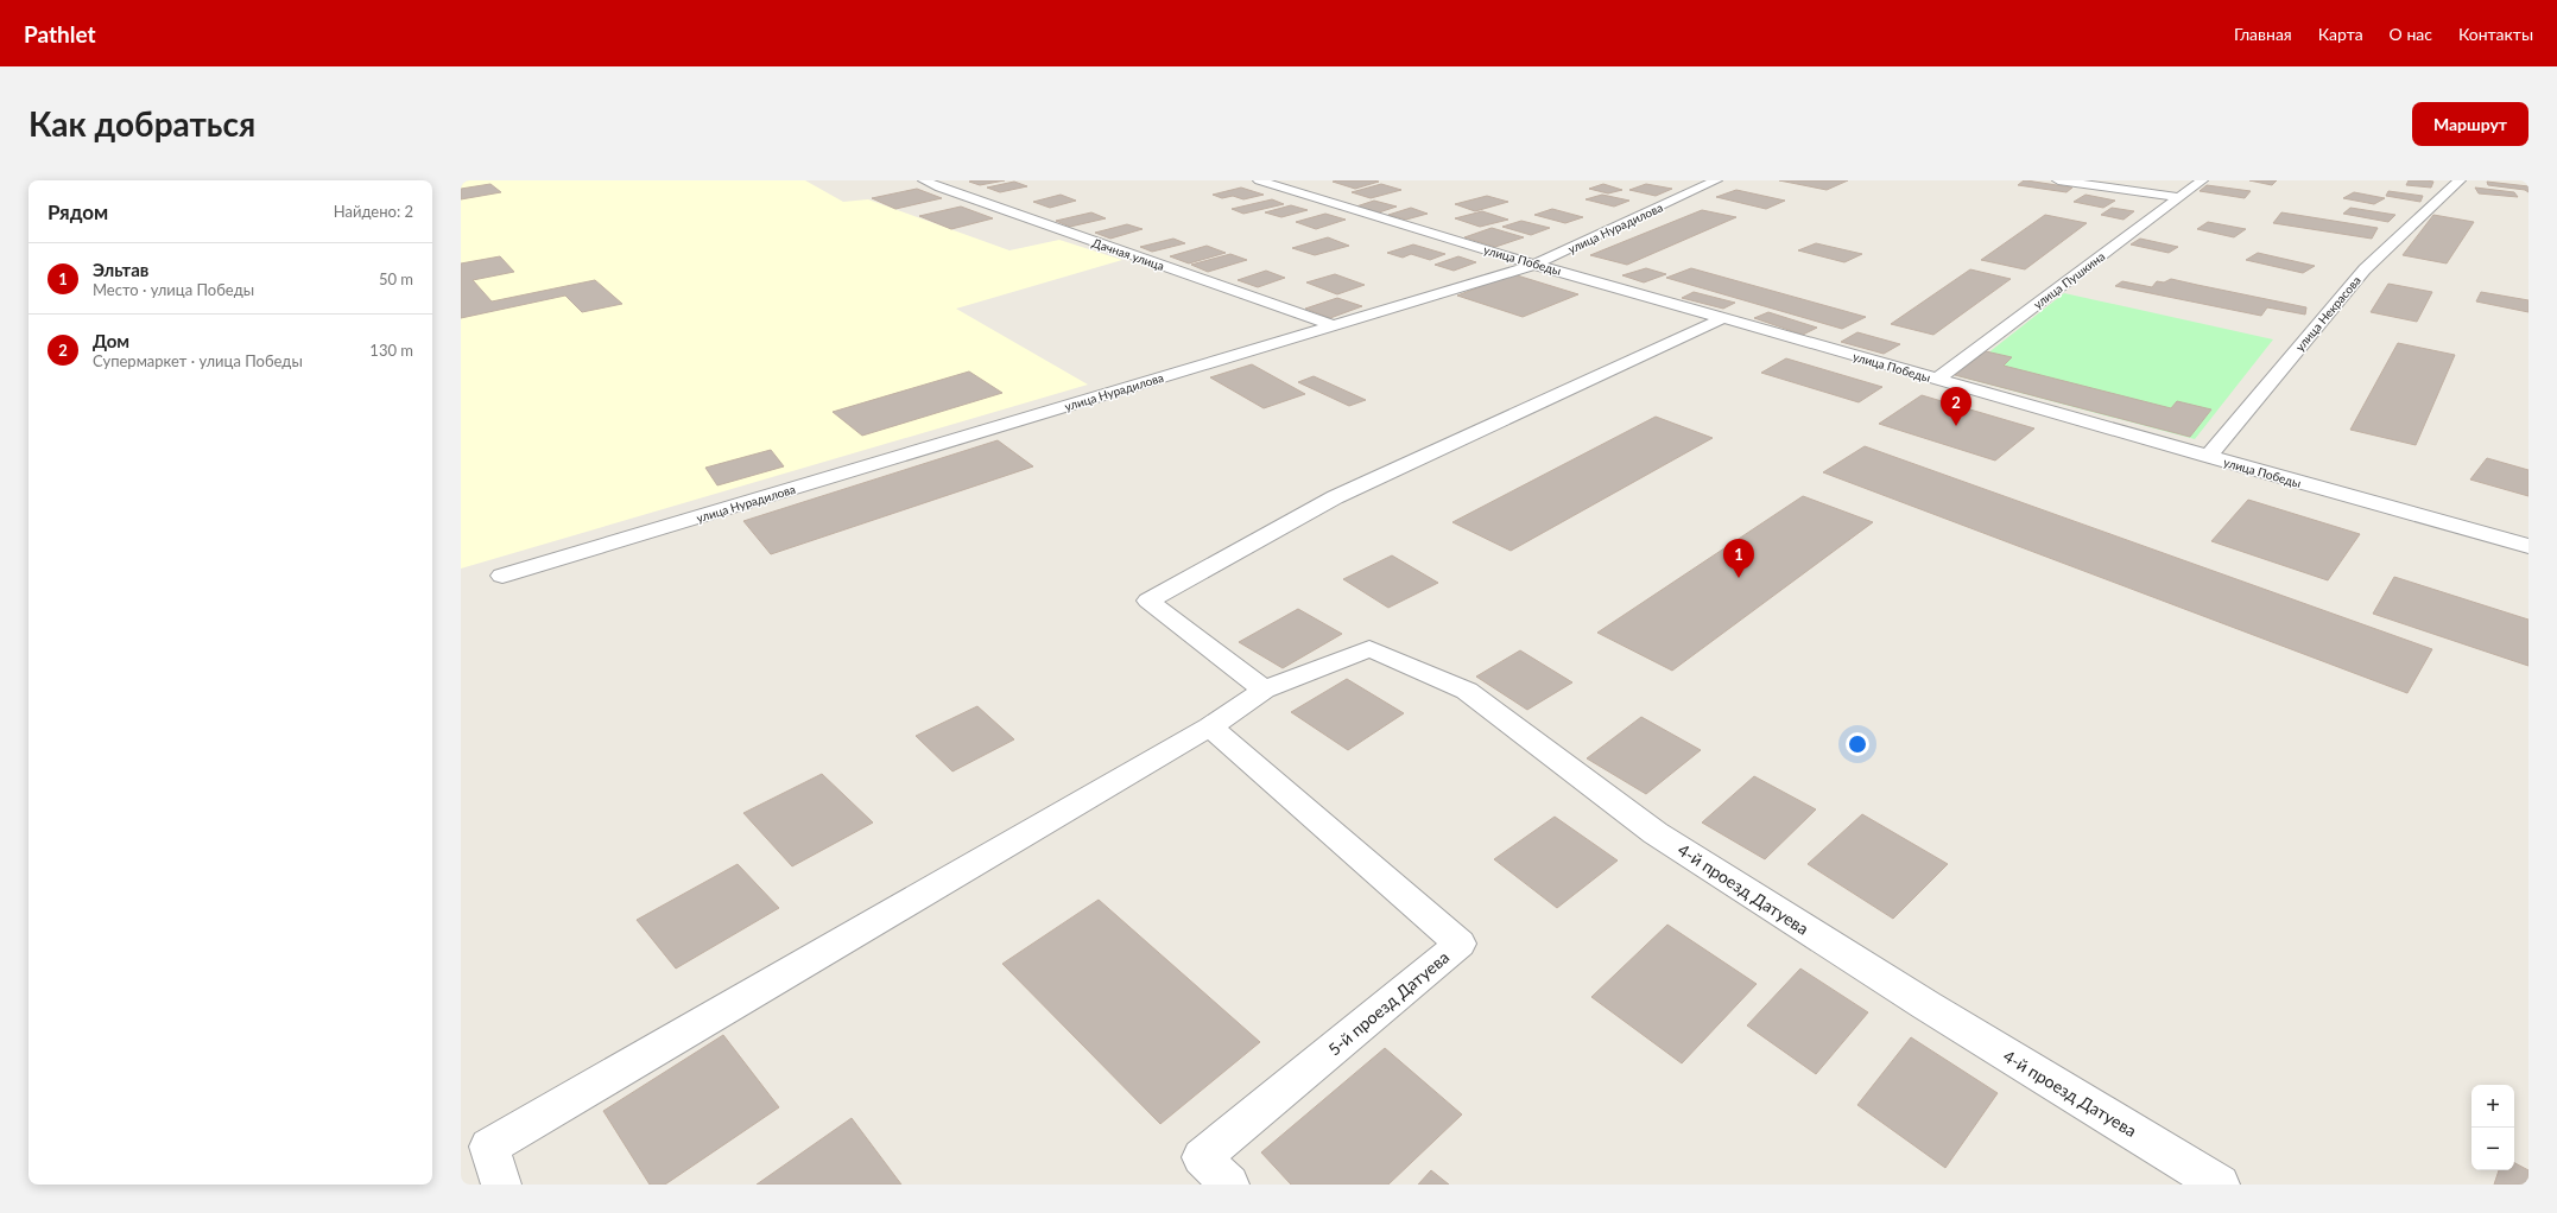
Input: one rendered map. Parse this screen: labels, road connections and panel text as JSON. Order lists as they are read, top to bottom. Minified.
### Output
{"streets":{"street":["улица Нурадилова","Дачная улица","улица Победы","улица Пушкина","улица Некрасова","4-й проезд Датуева","5-й проезд Датуева"]},"crossings":[["улица Нурадилова","Дачная улица"],["улица Нурадилова","улица Победы"],["улица Победы","улица Пушкина"],["улица Победы","улица Некрасова"],["4-й проезд Датуева","5-й проезд Датуева"]],"page":{"header":"Pathlet","nav":["Главная","Карта","О нас","Контакты"],"buttons":"Маршрут","title":"Как добраться","heading":["Рядом","Найдено: 2"],"list":[{"mark":"1","name":"Эльтав","note":"Место · улица Победы","value":"50 m"},{"mark":"2","name":"Дом","note":"Супермаркет · улица Победы","value":"130 m"}],"pins":["2","1"],"map_buttons":["+","−"]}}
